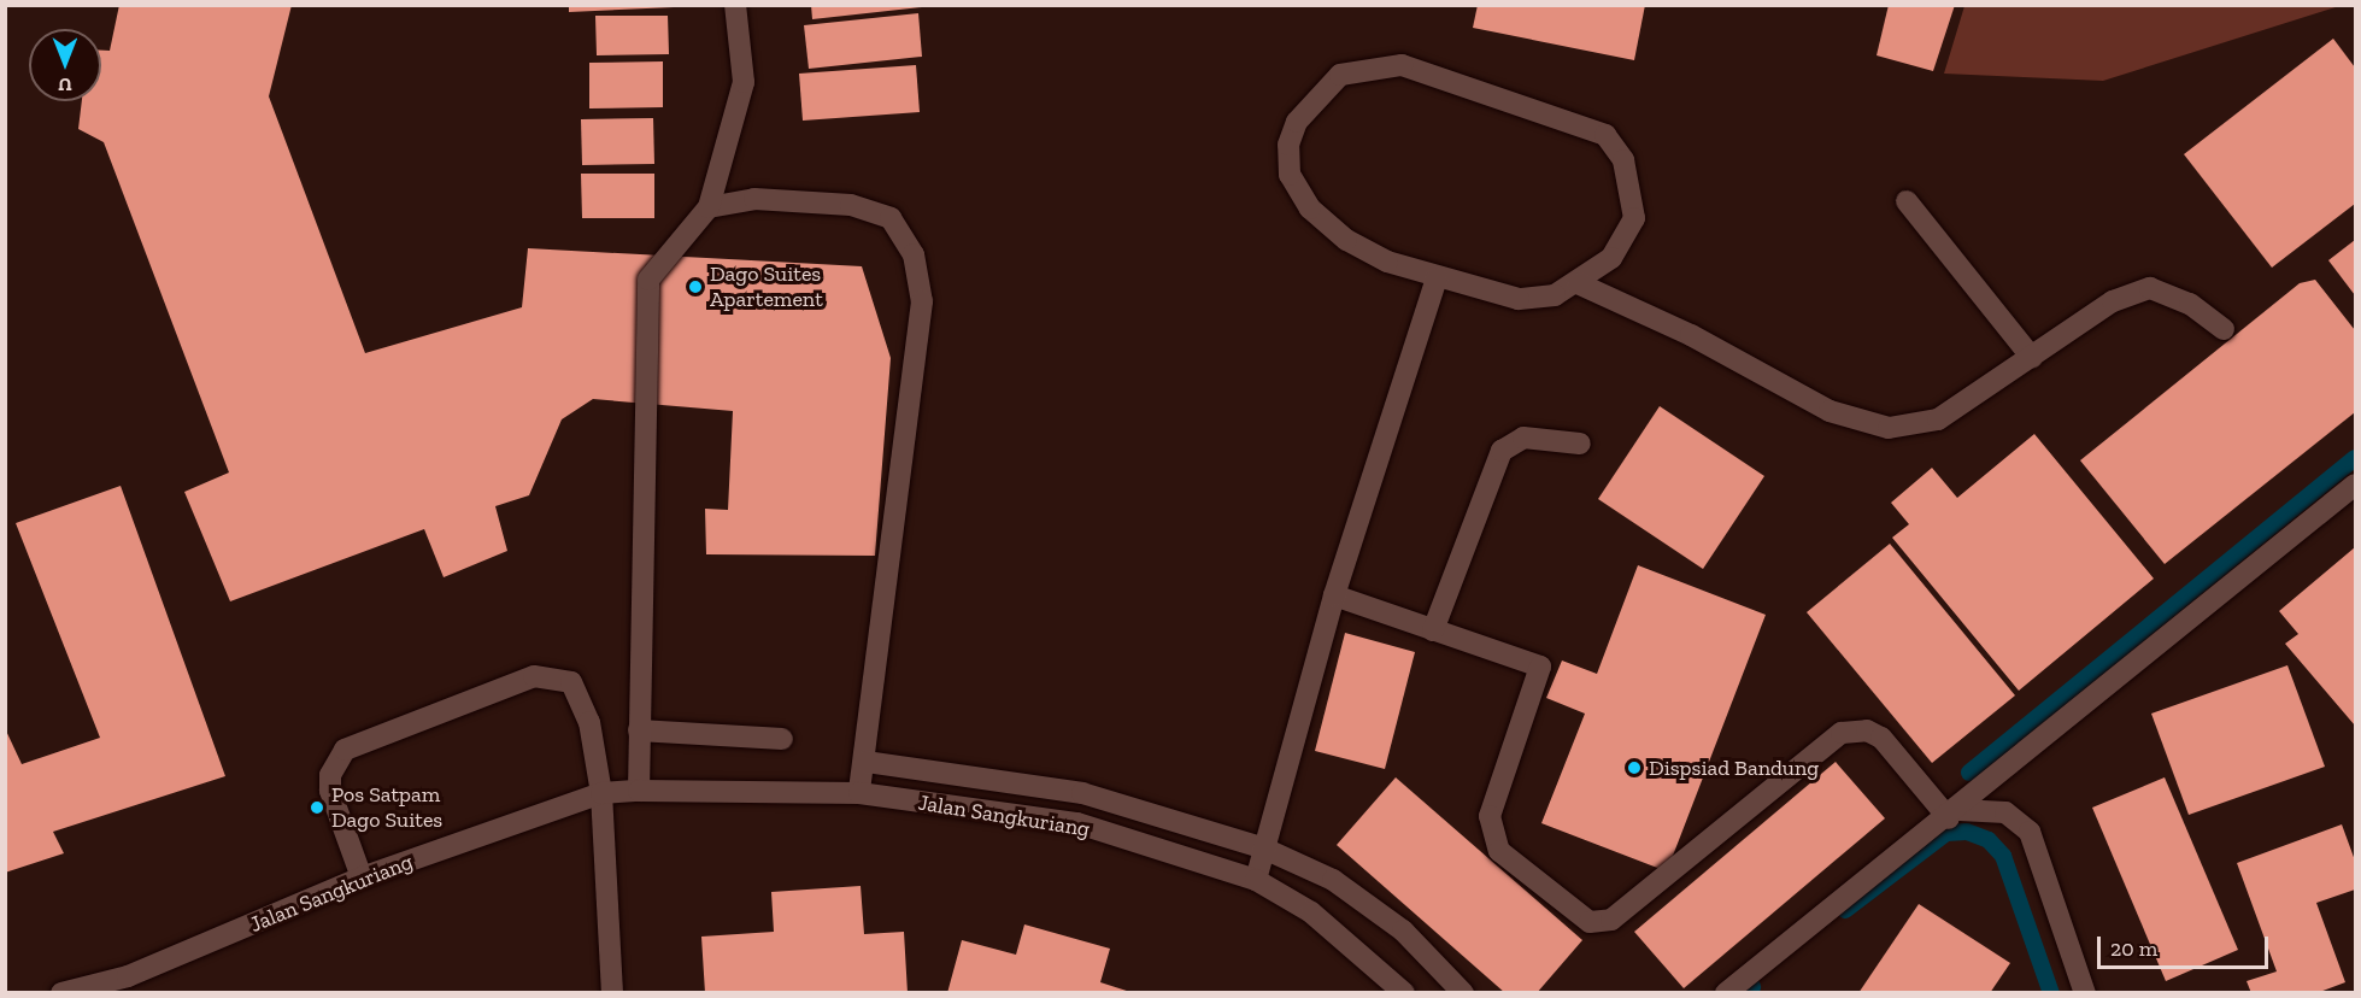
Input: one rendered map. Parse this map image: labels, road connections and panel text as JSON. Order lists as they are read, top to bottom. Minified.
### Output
{"streets":{"street":["Jalan Sangkuriang"]},"places":["Dago Suites Apartement","Dispsiad Bandung","Pos Satpam Dago Suites"],"scale_bar":"20 m","north":"bottom"}
